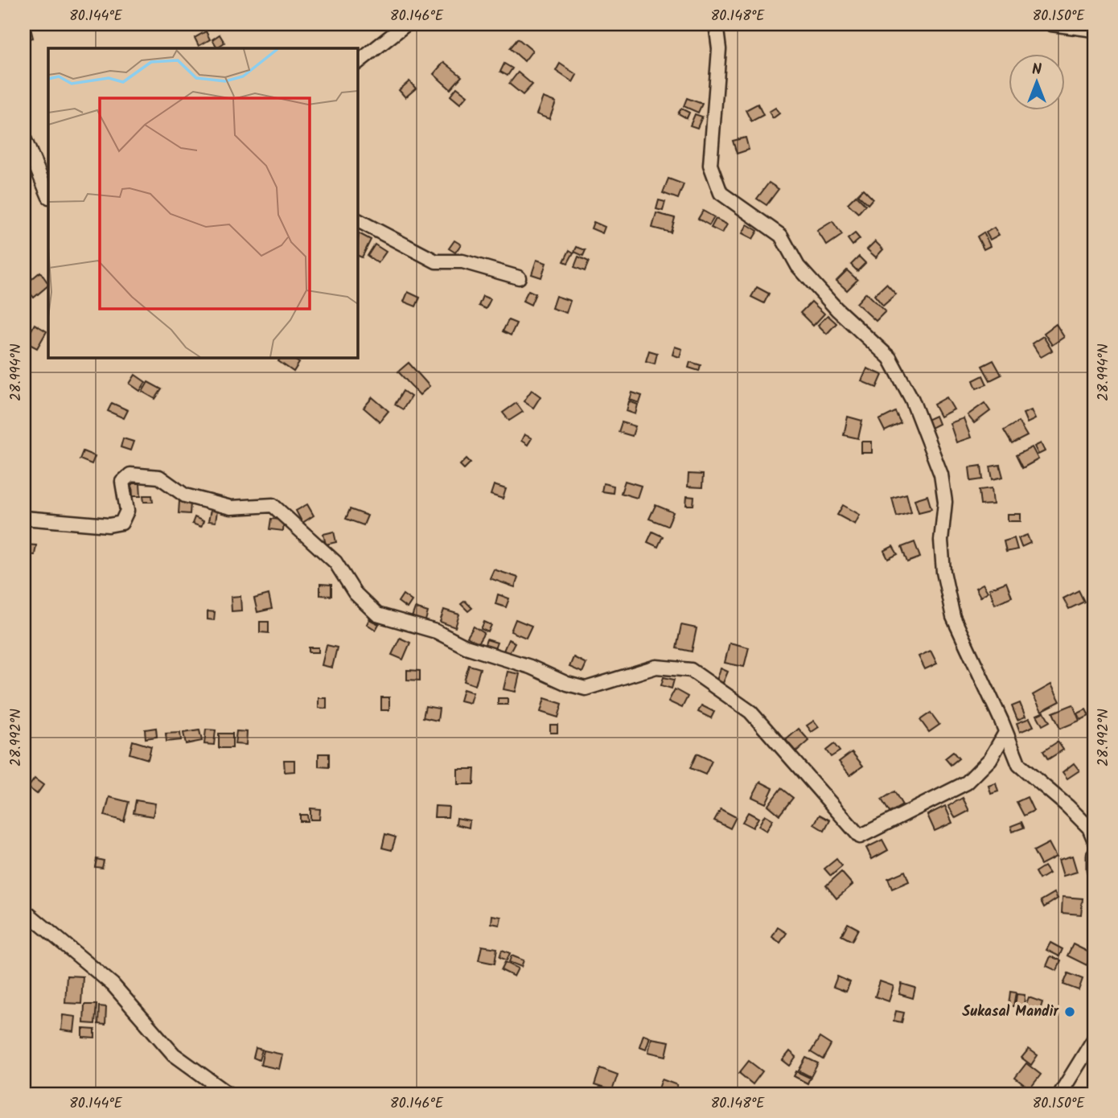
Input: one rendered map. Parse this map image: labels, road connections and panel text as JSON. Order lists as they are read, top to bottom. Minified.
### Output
{"places":["Sukasal Mandir"],"north":"top","coordinates":["80.144°E","80.146°E","80.148°E","80.150°E","28.994°N","28.992°N"]}
